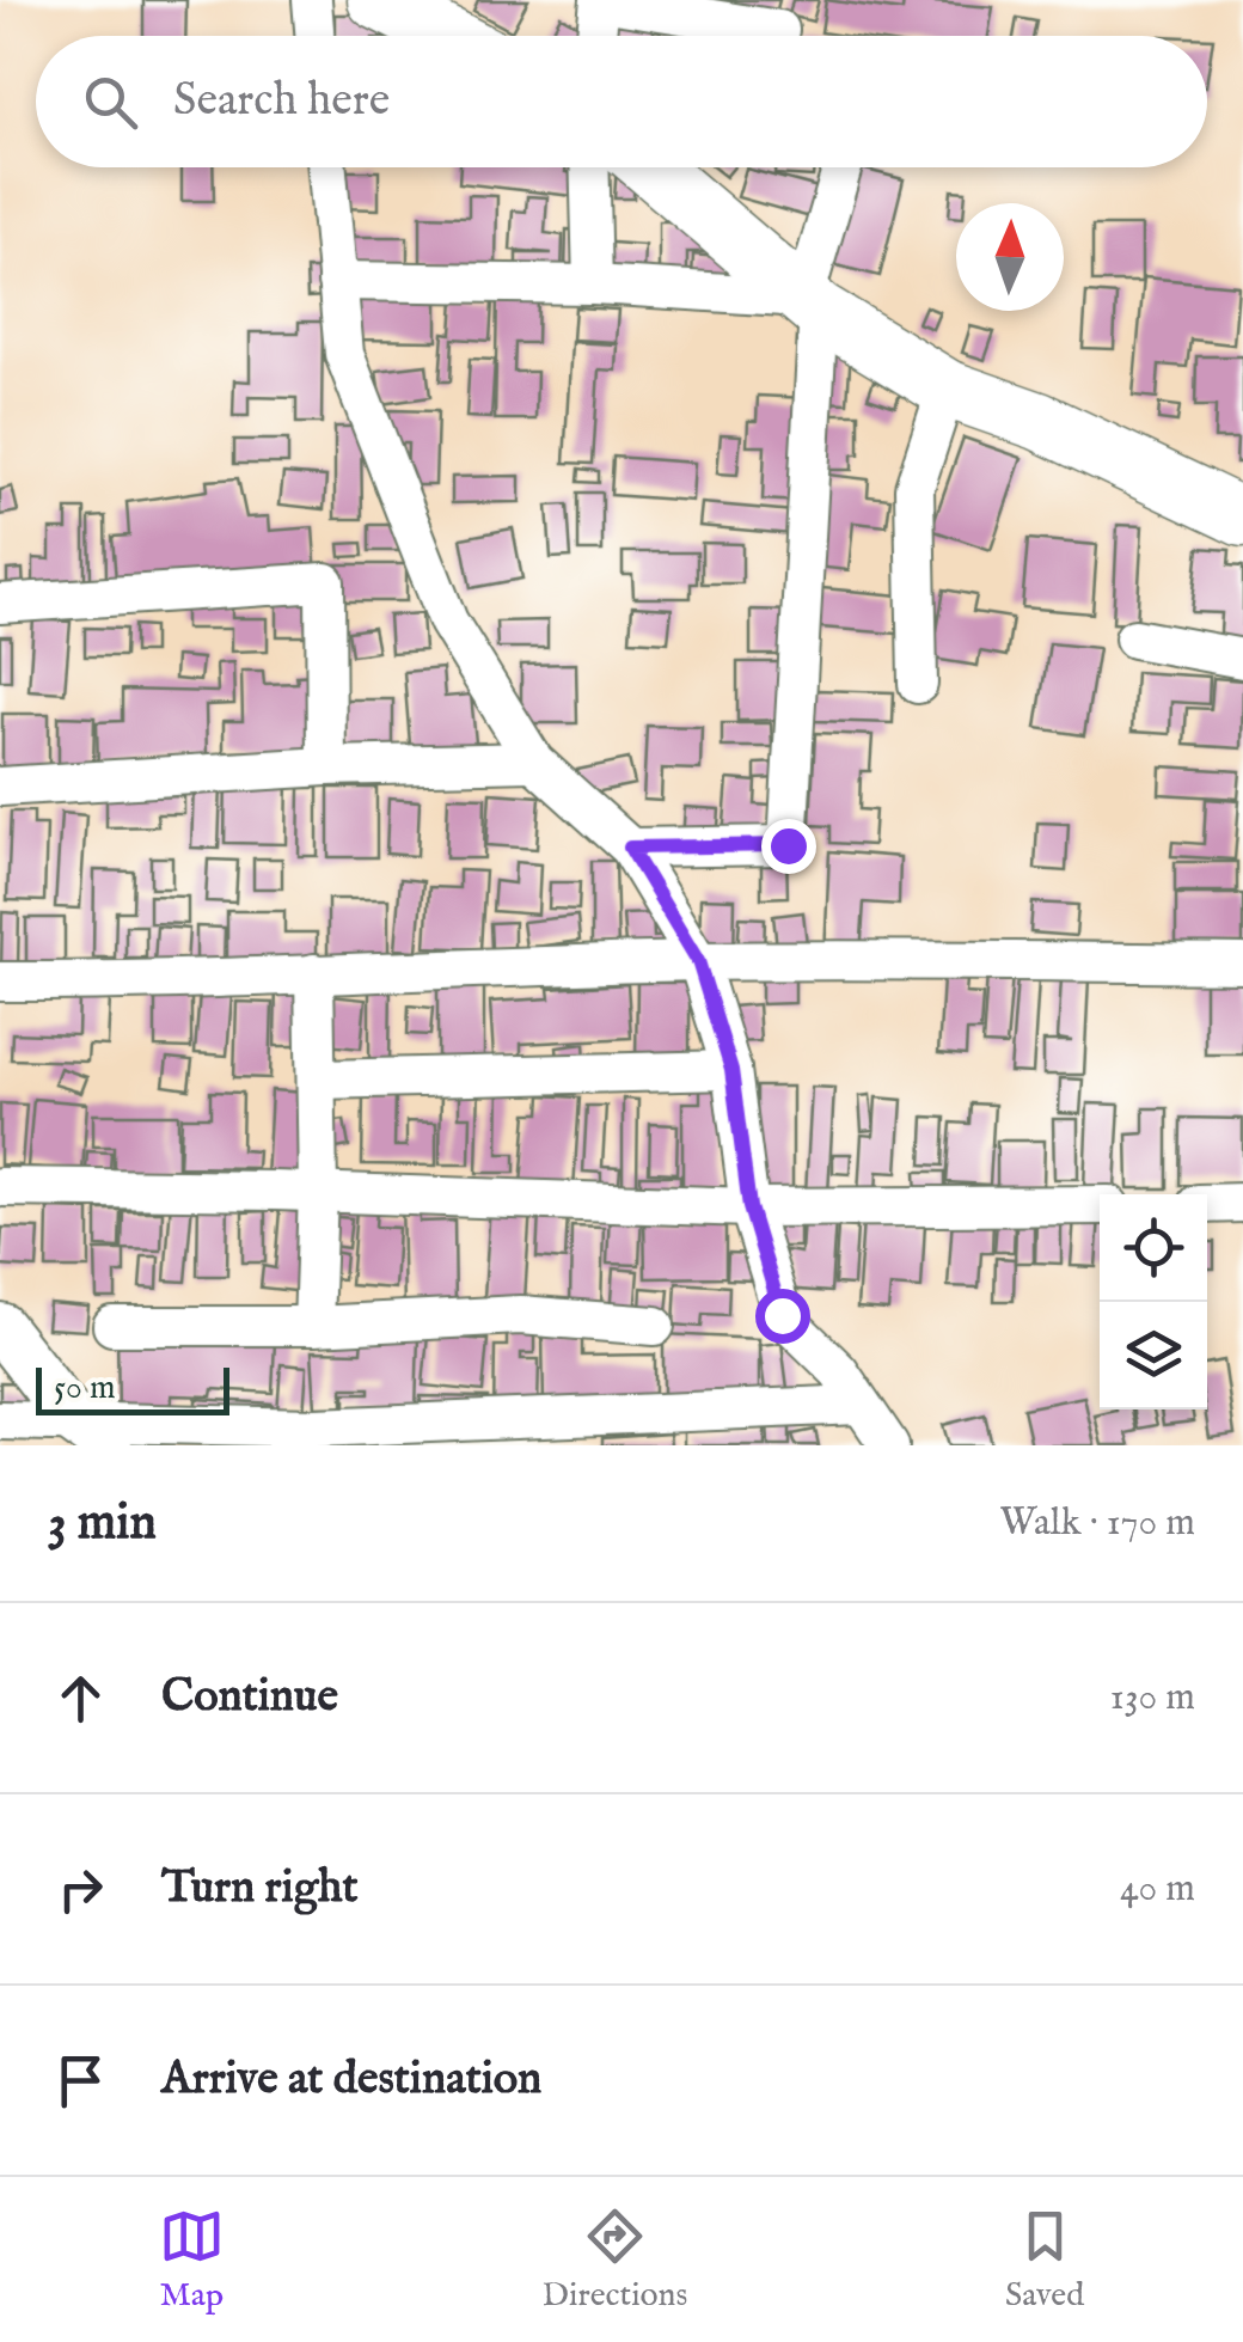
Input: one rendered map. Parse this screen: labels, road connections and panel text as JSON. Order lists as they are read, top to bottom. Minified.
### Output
{"scale_bar":"50 m","north":"top","page":{"search":"Search here","scale":"50 m","heading":["3 min","Walk · 170 m"],"list":[["Continue","130 m"],["Turn right","40 m"],"Arrive at destination"],"nav":["Map","Directions","Saved"]}}
